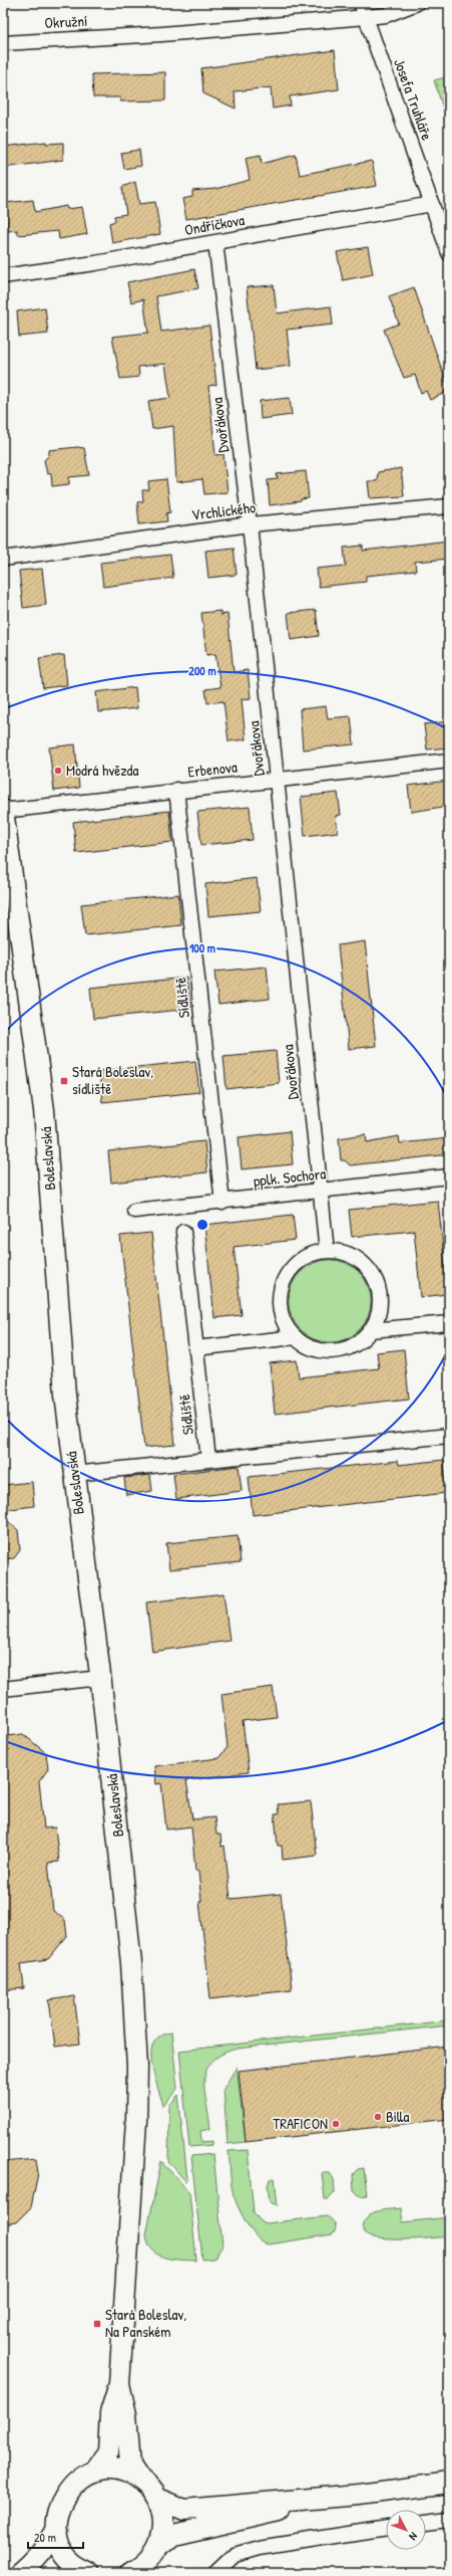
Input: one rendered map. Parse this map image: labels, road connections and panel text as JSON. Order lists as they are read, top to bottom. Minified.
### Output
{"streets":{"main road":["Boleslavská"],"street":["Okružní","Josefa Truhláře","Ondříčkova","Dvořákova","Vrchlického","Erbenova","Sídliště","pplk. Sochora"]},"crossings":[["Okružní","Josefa Truhláře"],["Josefa Truhláře","Ondříčkova"],["Ondříčkova","Dvořákova"],["Dvořákova","Vrchlického"],["Dvořákova","Erbenova"],["Dvořákova","pplk. Sochora"],["Erbenova","Sídliště"],["Erbenova","Boleslavská"],["Sídliště","pplk. Sochora"]],"places":{"other":["Modrá hvězda","Billa","TRAFICON"],"transit":["Stará Boleslav, sídliště","Stará Boleslav, Na Panském"]},"scale_bar":"20 m","north":"bottom right","rings":["200 m","100 m"]}
